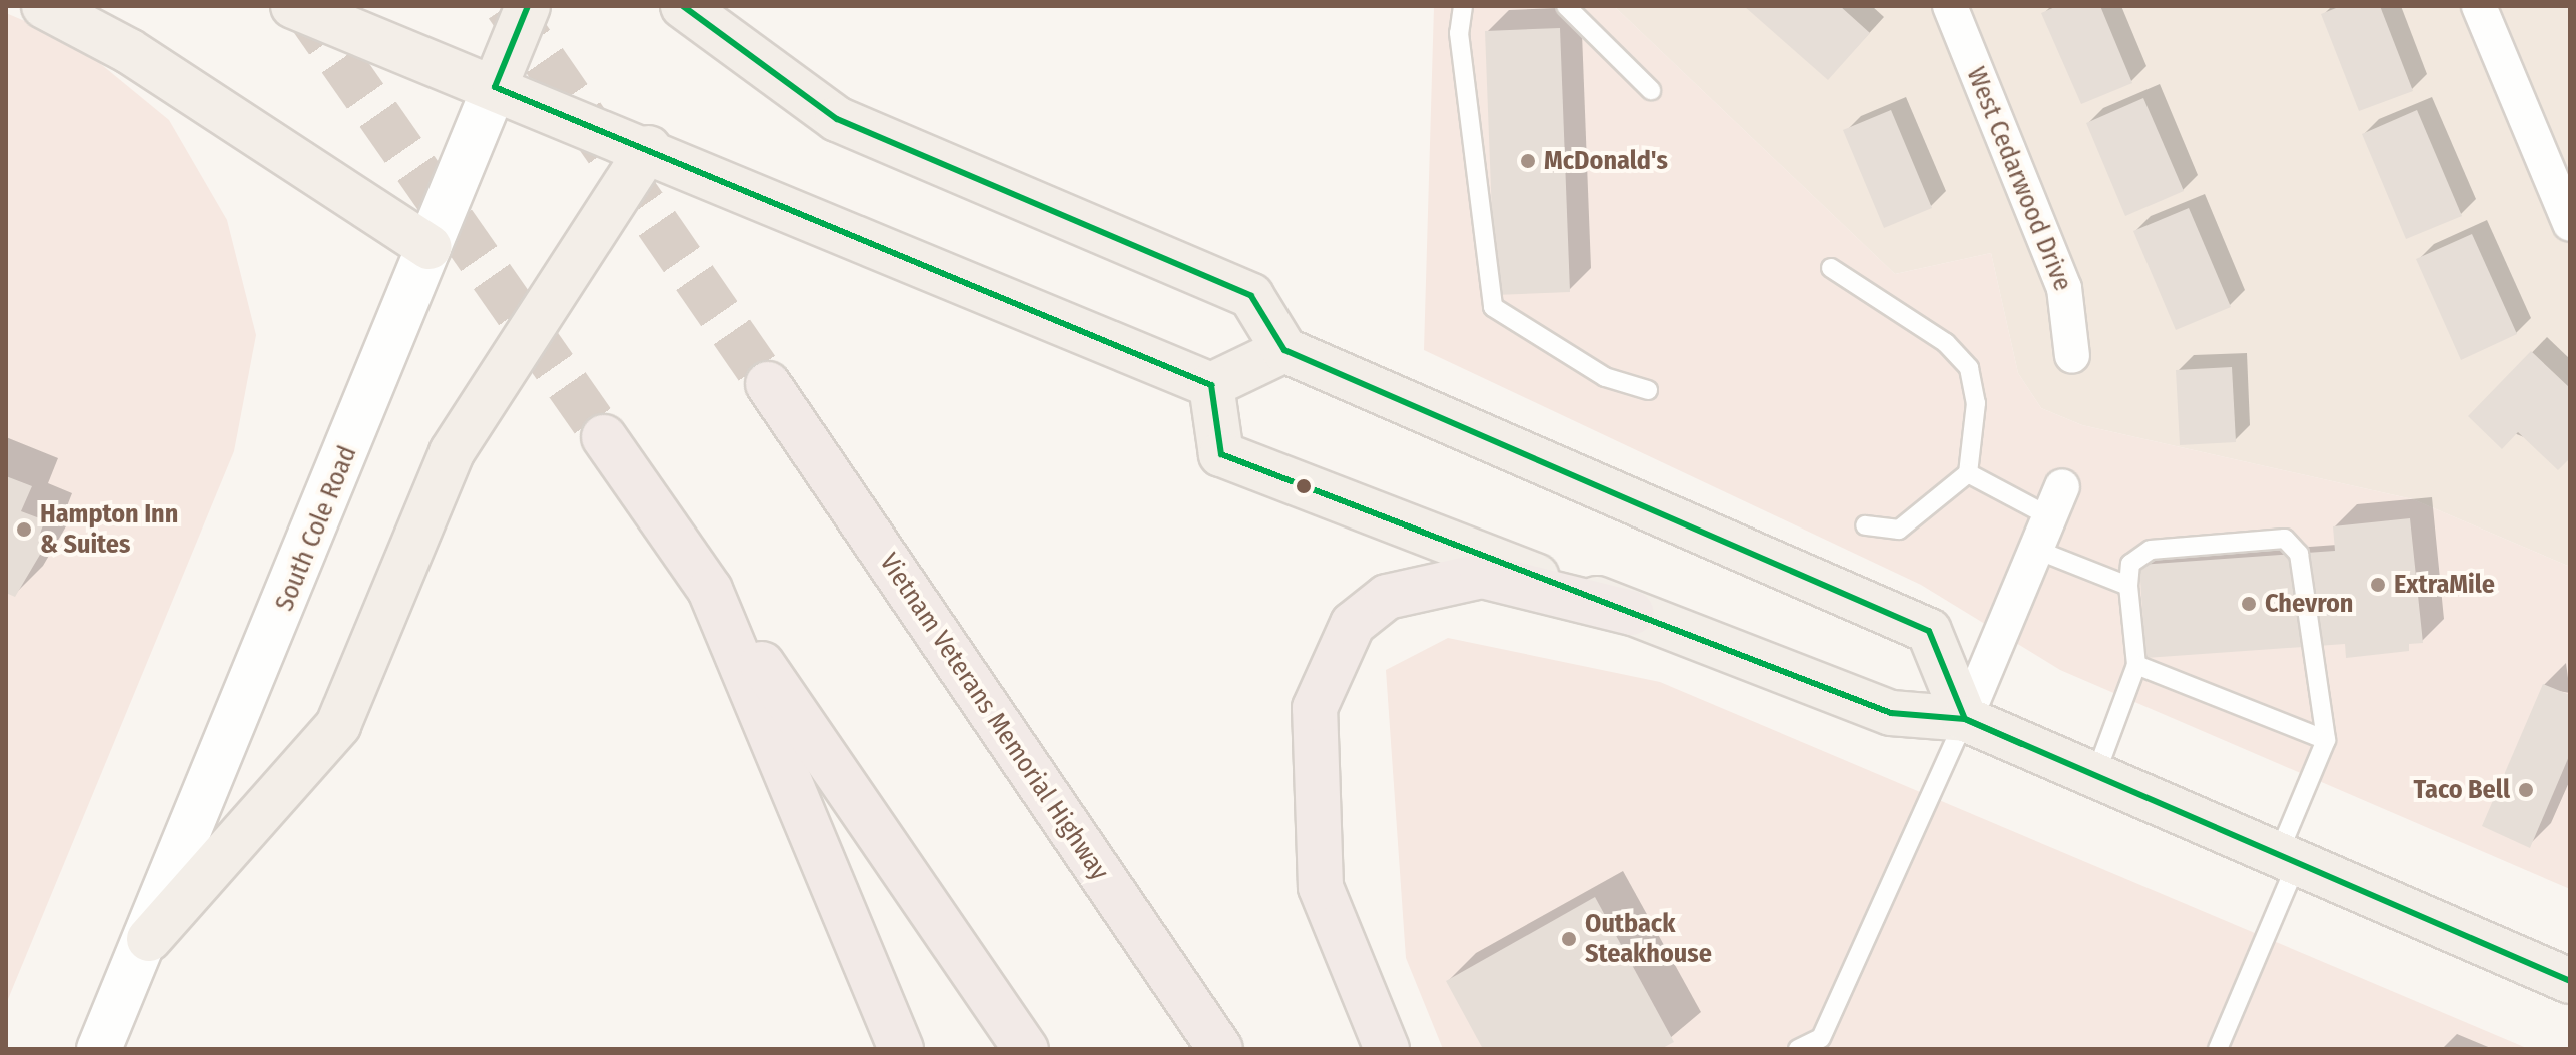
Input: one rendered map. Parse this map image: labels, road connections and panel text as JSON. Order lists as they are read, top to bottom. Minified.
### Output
{"streets":{"highway":["Vietnam Veterans Memorial Highway"],"main road":["South Cole Road"],"street":["West Cedarwood Drive"]},"places":["McDonald's","Hampton Inn & Suites","ExtraMile","Chevron","Taco Bell","Outback Steakhouse"]}
